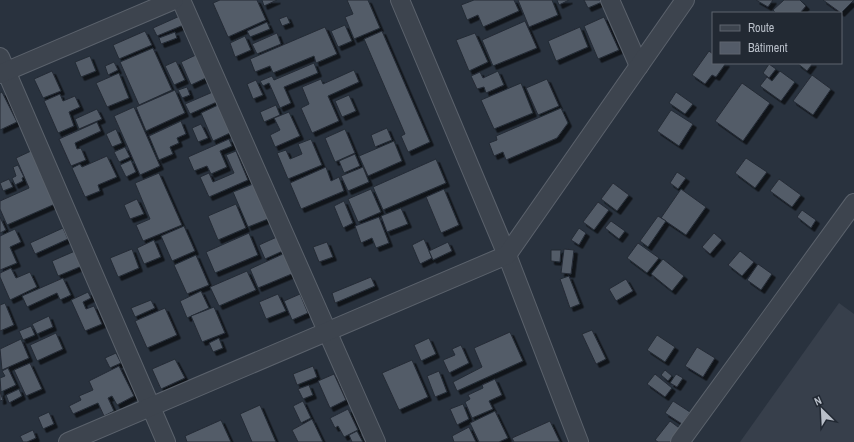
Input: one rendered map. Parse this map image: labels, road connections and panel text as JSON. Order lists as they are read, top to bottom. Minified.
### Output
{"legend":["Route","Bâtiment"],"north":"top left"}
